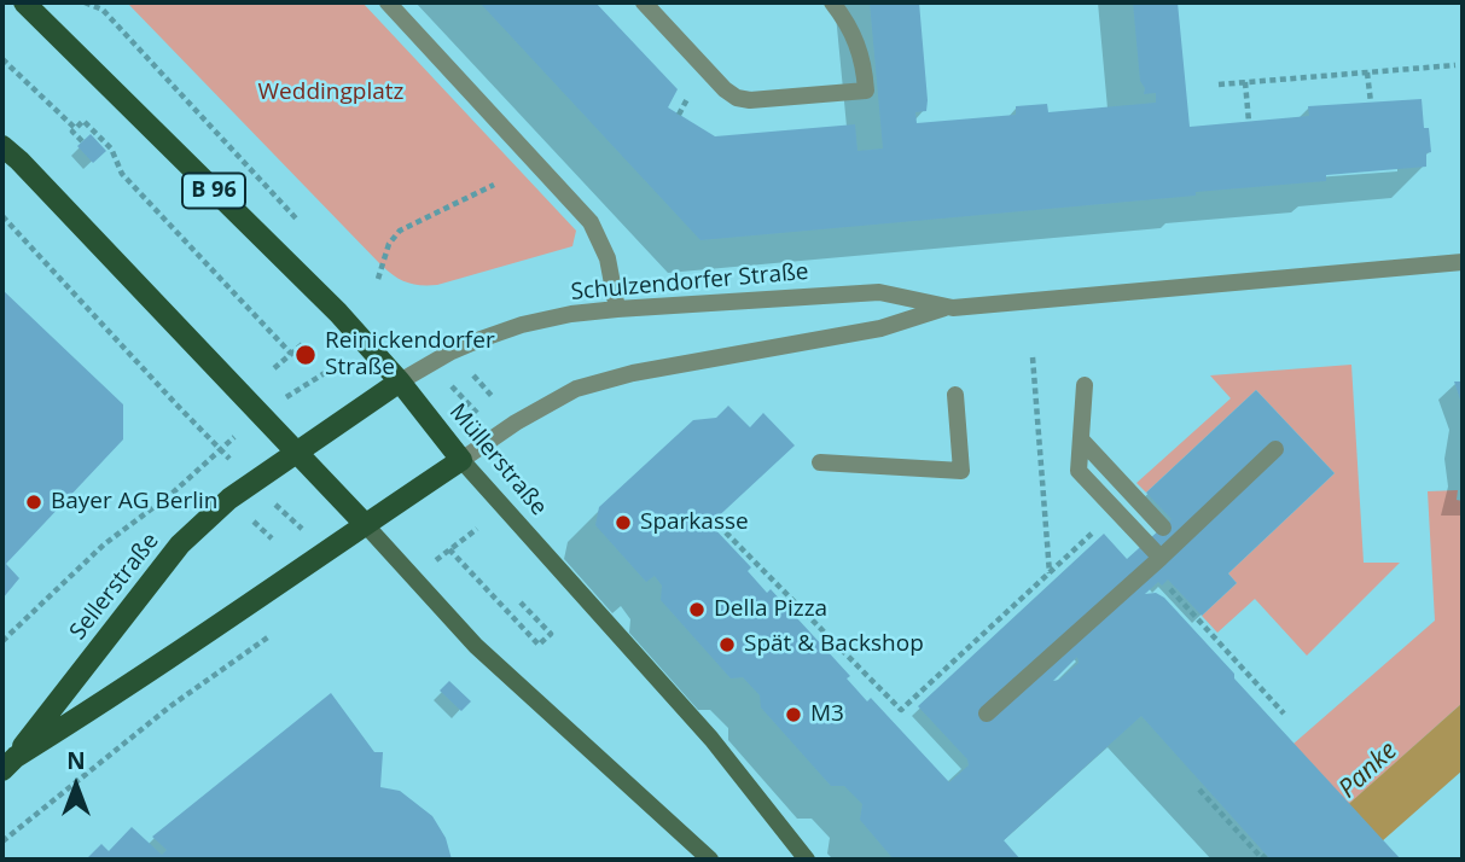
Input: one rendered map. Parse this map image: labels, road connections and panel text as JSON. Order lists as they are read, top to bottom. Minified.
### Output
{"streets":{"main road":["B 96","Müllerstraße","Sellerstraße"],"street":["Schulzendorfer Straße"]},"crossings":[["Schulzendorfer Straße","Müllerstraße"],["Schulzendorfer Straße","Sellerstraße"],["Müllerstraße","Sellerstraße"]],"water":["Panke"],"parks":["Weddingplatz"],"places":["Reinickendorfer Straße","Bayer AG Berlin","Sparkasse","Della Pizza","Spät & Backshop","M3"],"north":"top"}
